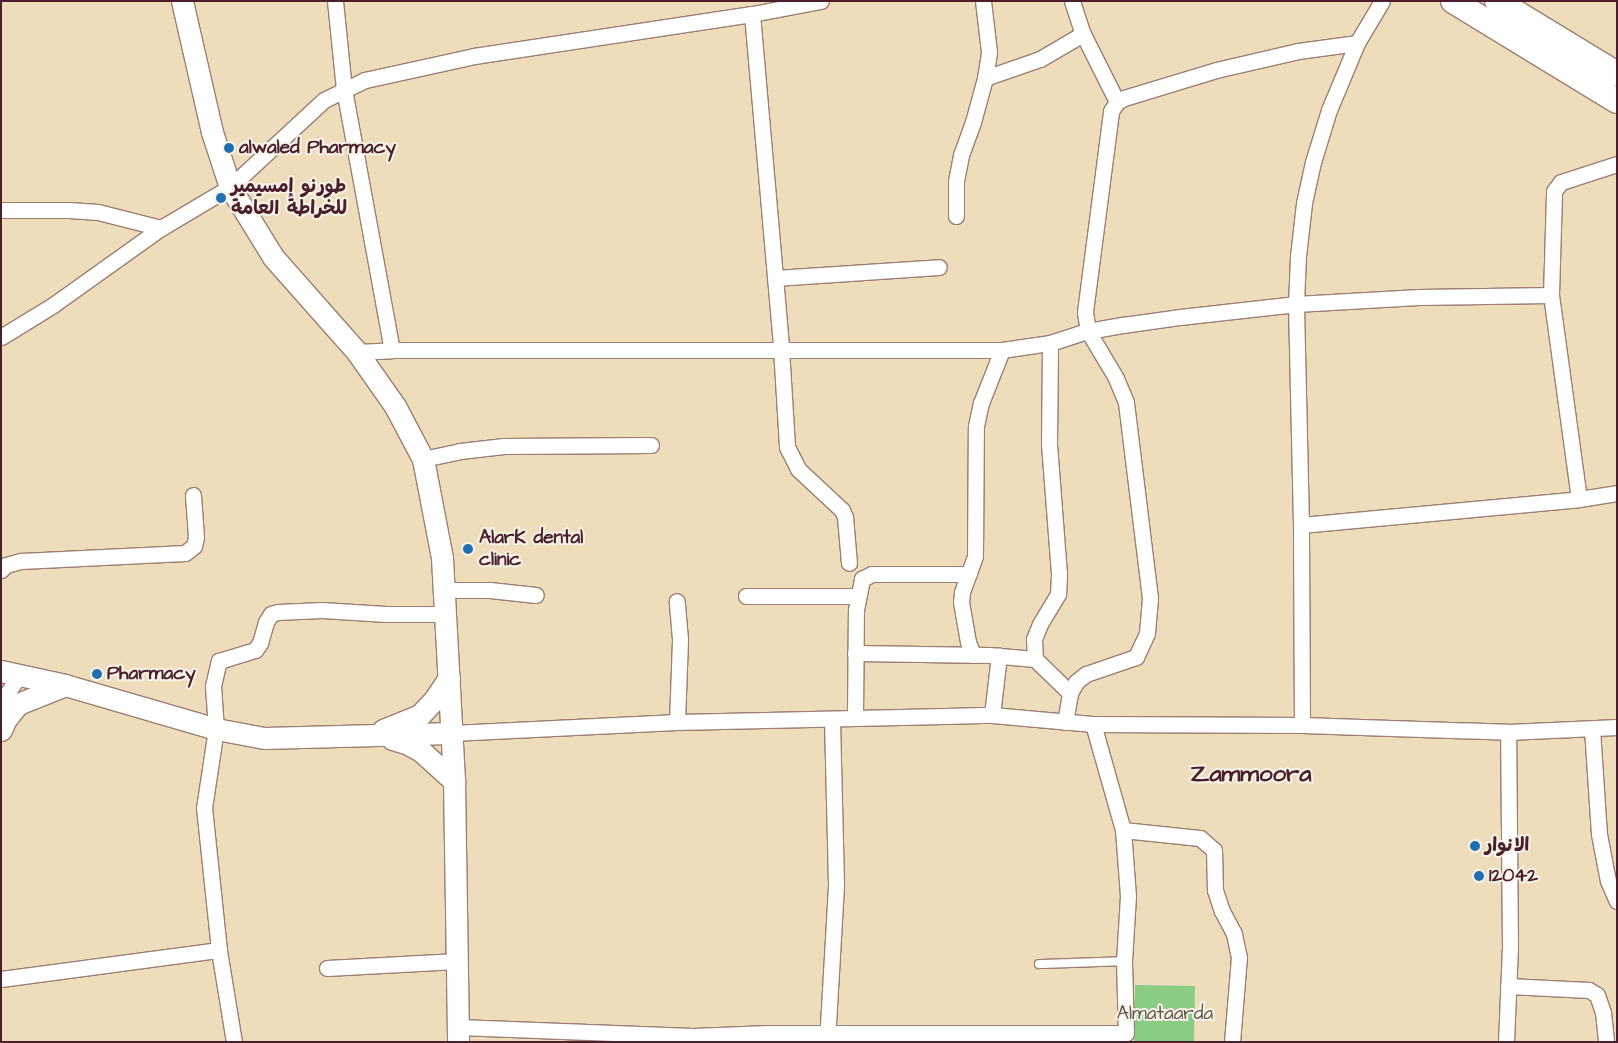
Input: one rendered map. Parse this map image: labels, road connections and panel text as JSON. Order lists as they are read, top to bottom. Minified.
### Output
{"districts":["Zammoora"],"parks":["Almataarda"],"places":["alwaled Pharmacy","طورنو إمسيمير للخراطة العامة","AlarK dental clinic","Pharmacy","الانوار","12042"]}
